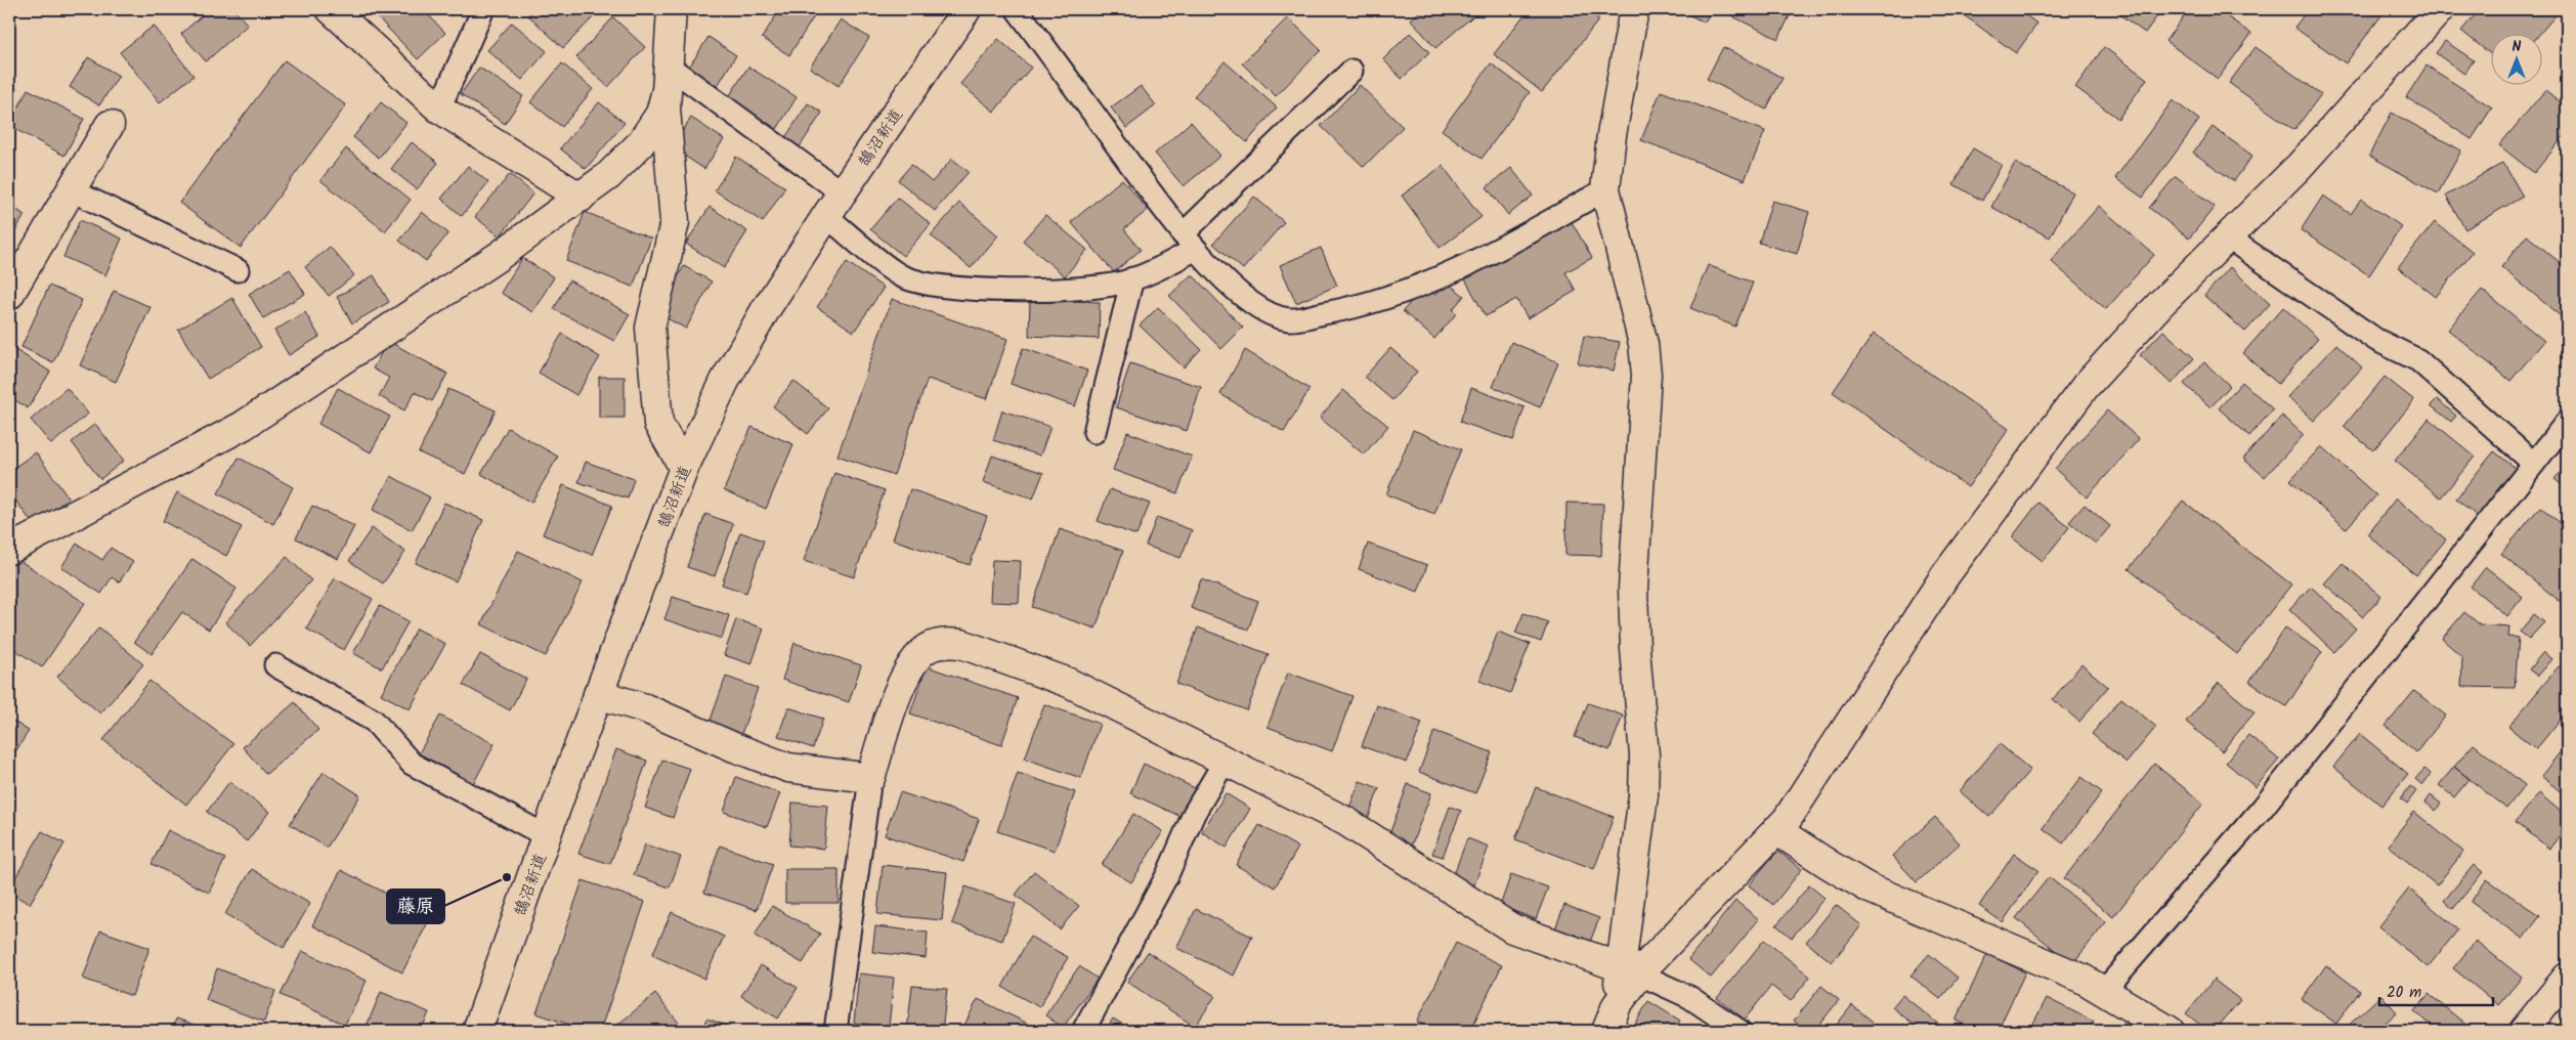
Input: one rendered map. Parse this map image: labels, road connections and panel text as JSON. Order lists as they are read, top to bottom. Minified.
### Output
{"streets":{"street":["鵠沼新道"]},"places":["藤原"],"scale_bar":"20 m","north":"top"}
